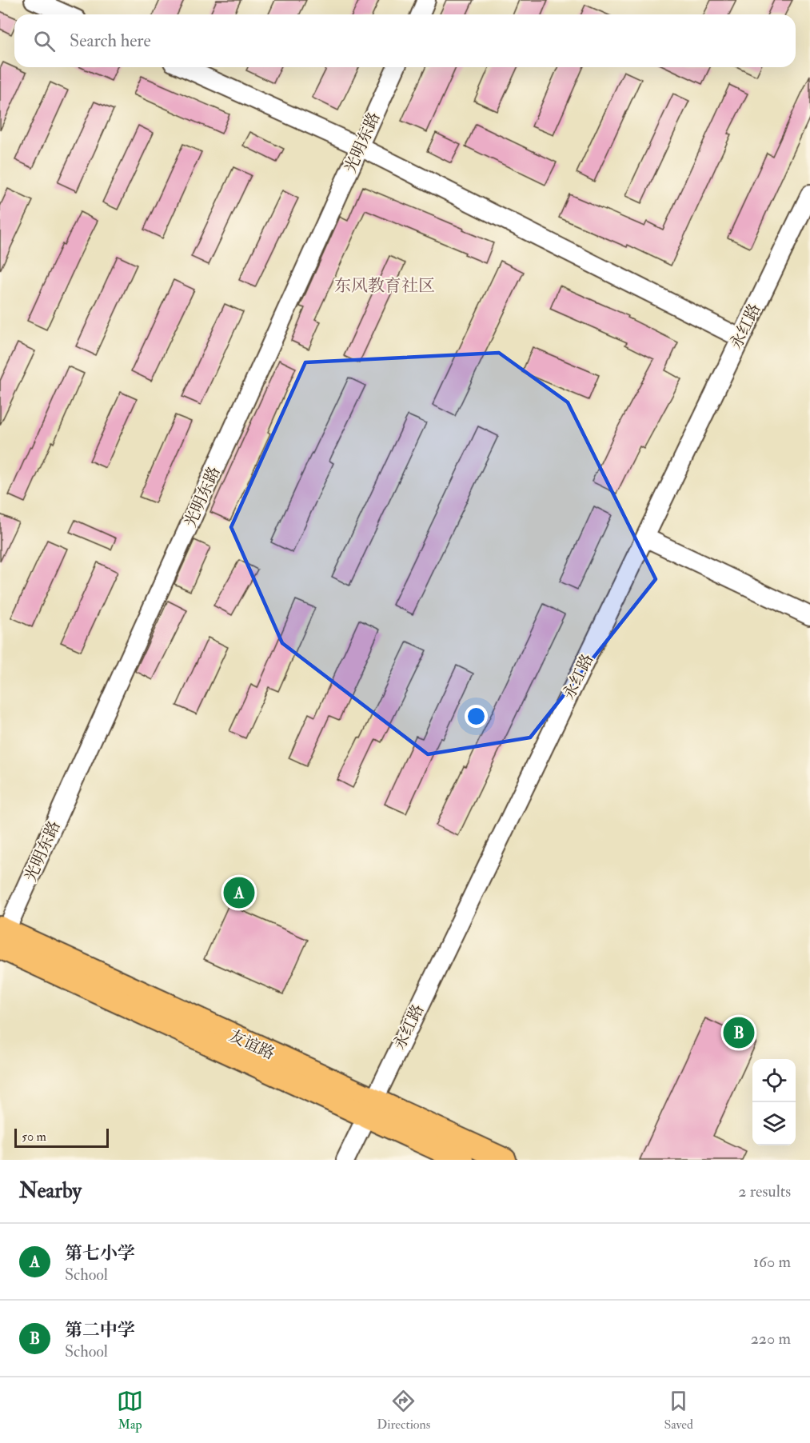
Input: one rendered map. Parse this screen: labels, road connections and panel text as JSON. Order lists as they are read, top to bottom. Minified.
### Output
{"streets":{"main road":["友谊路"],"street":["光明东路","永红路"]},"crossings":[["光明东路","友谊路"],["永红路","友谊路"]],"districts":["东风教育社区"],"scale_bar":"50 m","page":{"search":"Search here","pins":["A","B"],"scale":"50 m","heading":["Nearby","2 results"],"list":[{"mark":"A","name":"第七小学","note":"School","value":"160 m"},{"mark":"B","name":"第二中学","note":"School","value":"220 m"}],"nav":["Map","Directions","Saved"]}}
